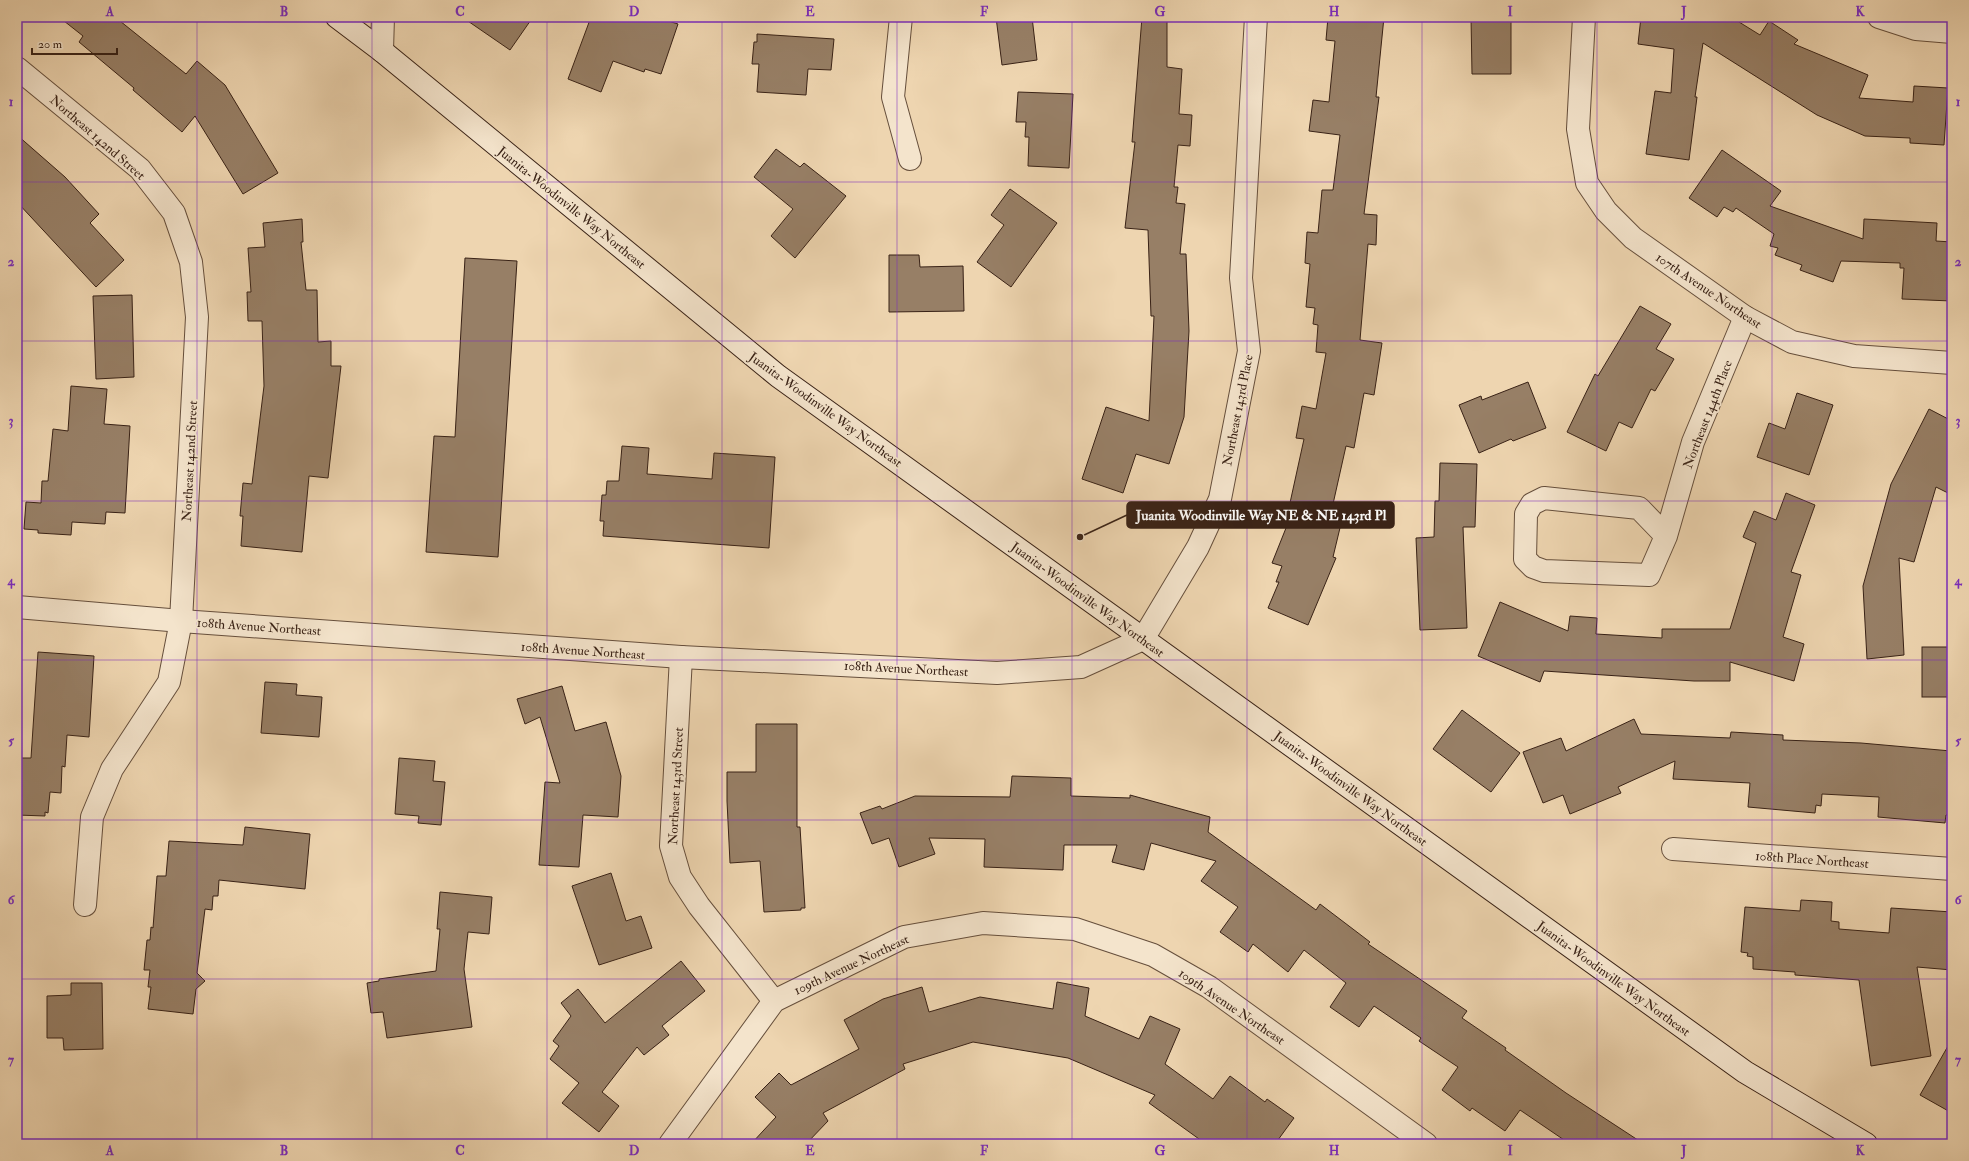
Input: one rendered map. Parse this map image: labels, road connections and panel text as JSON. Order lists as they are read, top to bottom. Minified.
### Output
{"streets":{"street":["Northeast 142nd Street","Juanita-Woodinville Way Northeast","107th Avenue Northeast","Northeast 143rd Place","Northeast 144th Place","108th Avenue Northeast","Northeast 143rd Street","108th Place Northeast","109th Avenue Northeast"]},"crossings":[["Northeast 142nd Street","108th Avenue Northeast"],["Juanita-Woodinville Way Northeast","Northeast 143rd Place"],["Juanita-Woodinville Way Northeast","108th Avenue Northeast"],["107th Avenue Northeast","Northeast 144th Place"],["Northeast 143rd Place","108th Avenue Northeast"],["108th Avenue Northeast","Northeast 143rd Street"],["Northeast 143rd Street","109th Avenue Northeast"]],"places":["Juanita Woodinville Way NE & NE 143rd Pl"],"scale_bar":"20 m","grid":{"columns":["A","B","C","D","E","F","G","H","I","J","K"],"rows":["1","2","3","4","5","6","7"]}}
